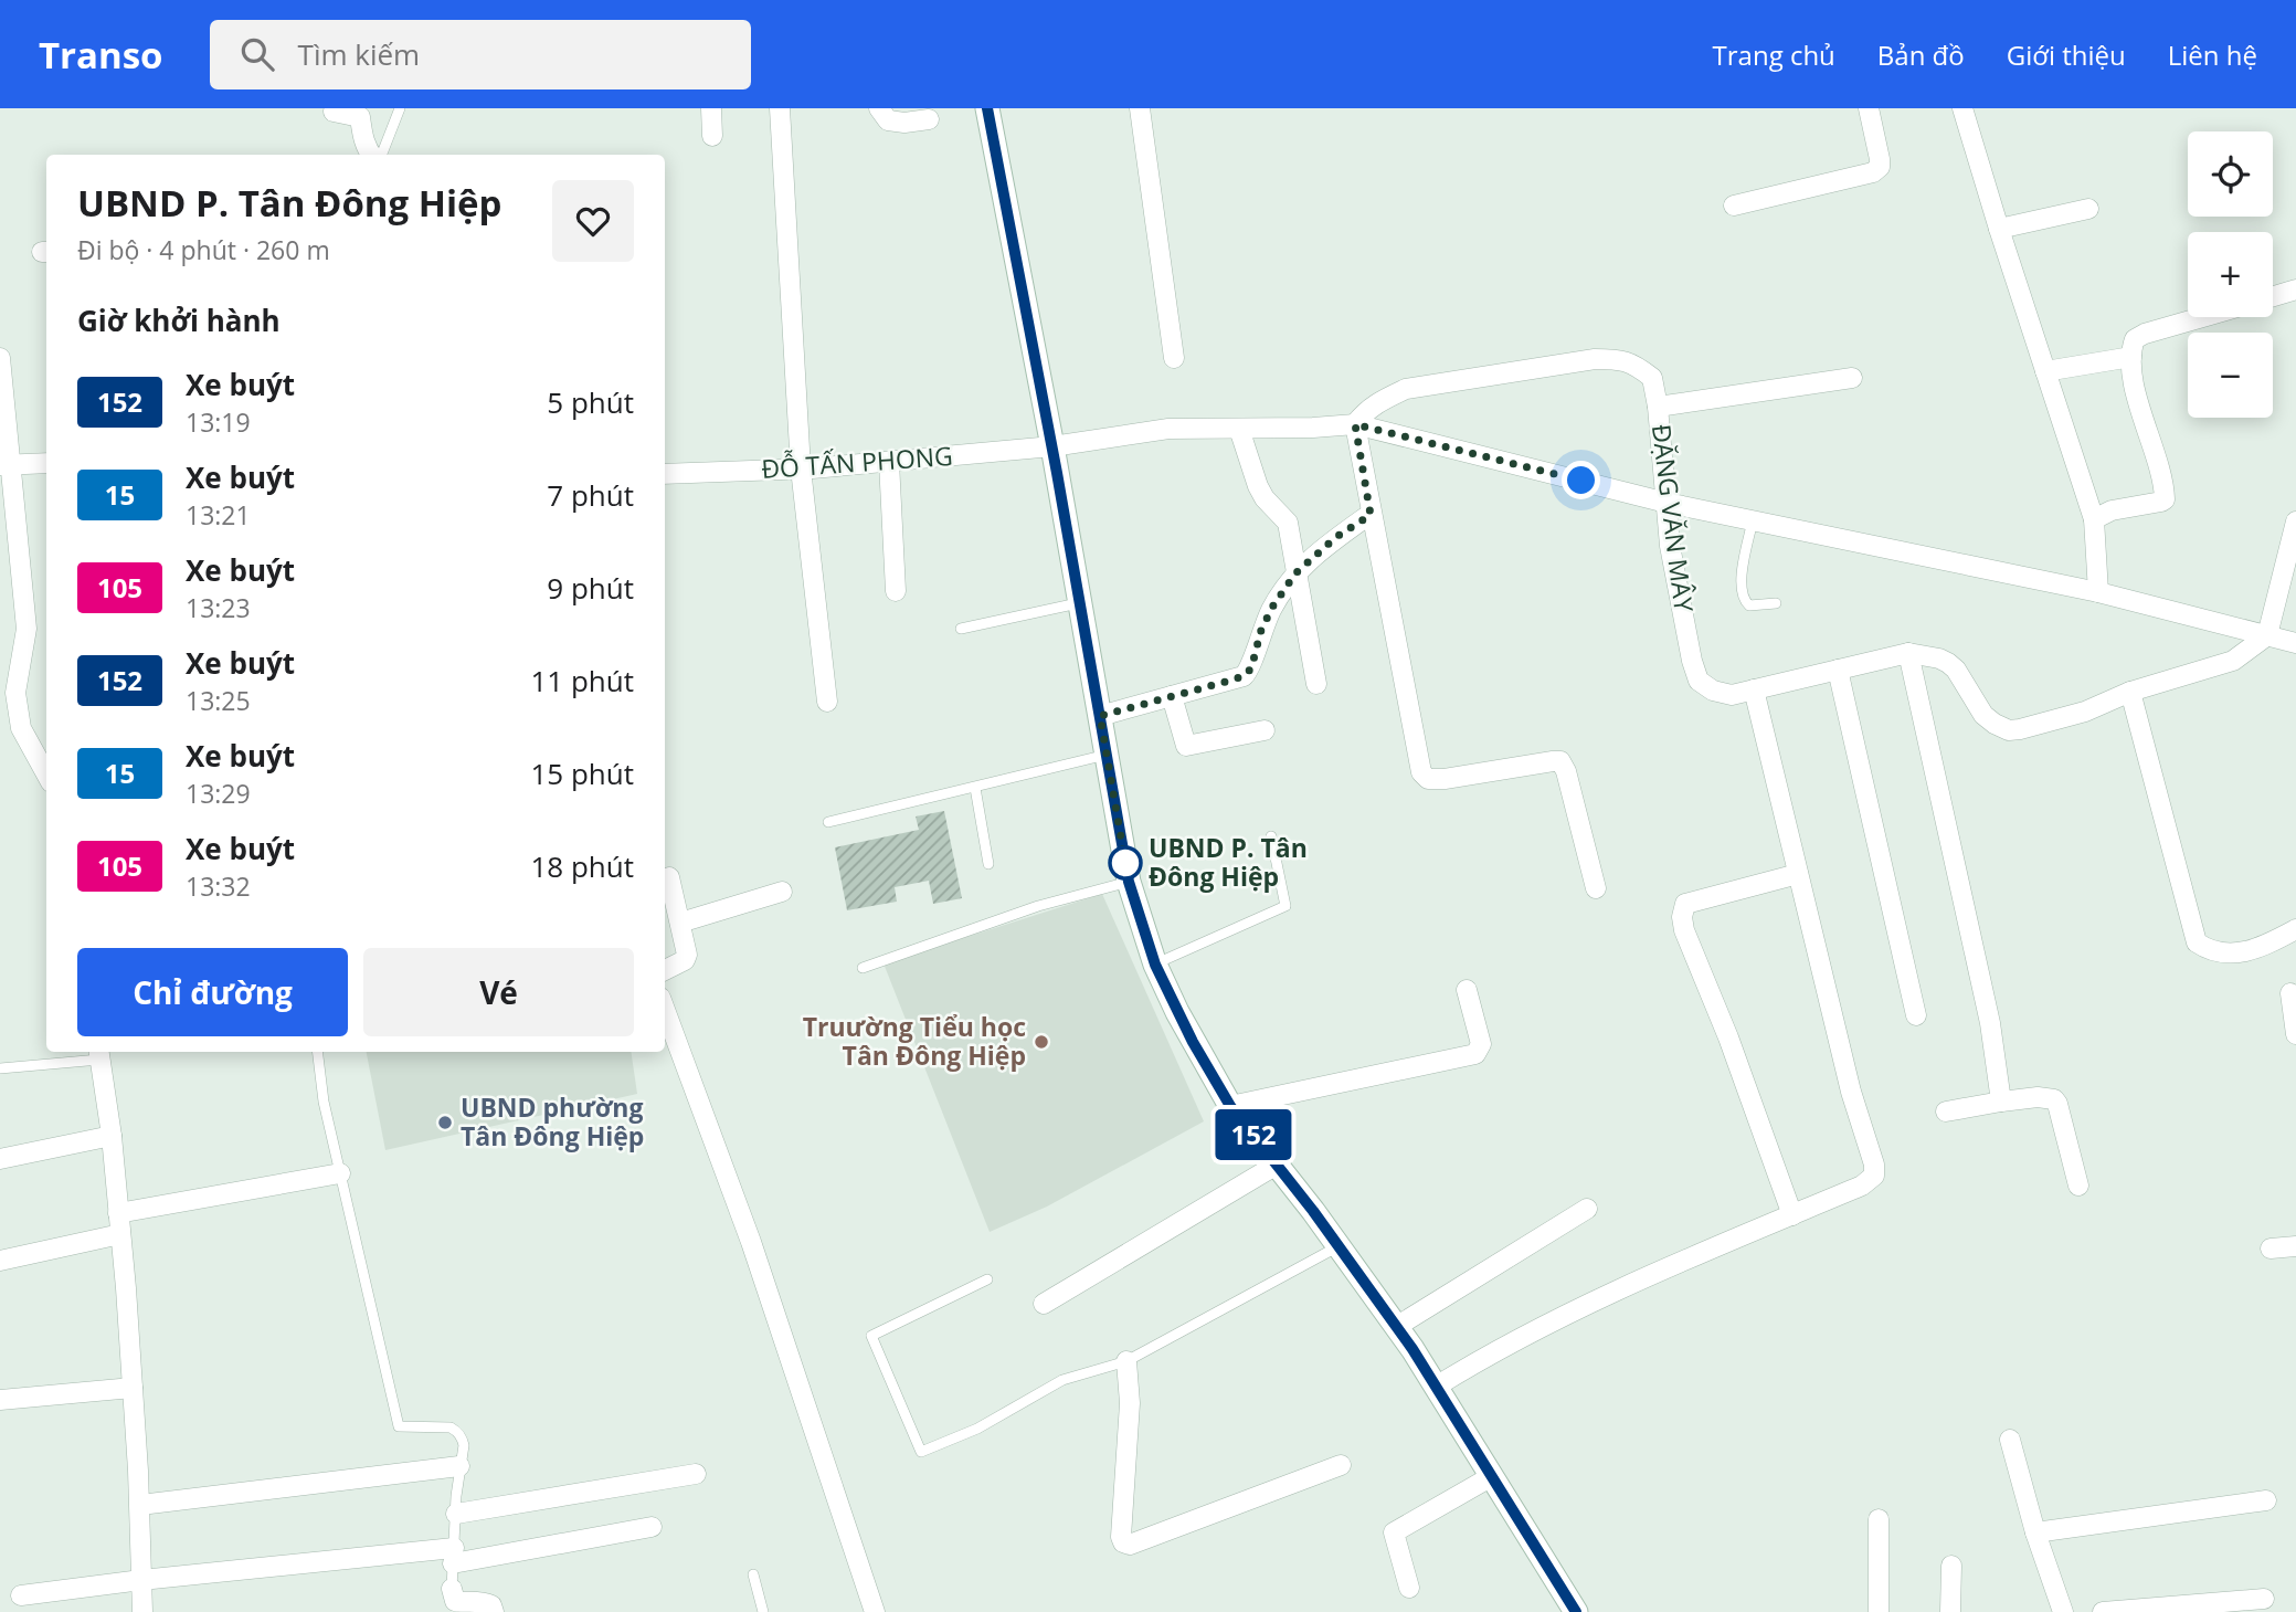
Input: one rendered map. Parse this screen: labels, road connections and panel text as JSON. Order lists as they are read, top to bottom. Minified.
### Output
{"streets":{"street":["ĐỖ TẤN PHONG","ĐẶNG VĂN MÂY"]},"places":["UBND P. Tân Đông Hiệp","Truường Tiểu học Tân Đông Hiệp","UBND phường Tân Đông Hiệp"],"lines":["bus line 152"],"page":{"header":"Transo","search":"Tìm kiếm","nav":["Trang chủ","Bản đồ","Giới thiệu","Liên hệ"],"on_map":"152","map_buttons":["+","−"],"heading":[["UBND P. Tân Đông Hiệp","Đi bộ · 4 phút · 260 m"],"Giờ khởi hành"],"list":[{"mark":"152","name":"Xe buýt","note":"13:19","value":"5 phút"},{"mark":"15","name":"Xe buýt","note":"13:21","value":"7 phút"},{"mark":"105","name":"Xe buýt","note":"13:23","value":"9 phút"},{"mark":"152","name":"Xe buýt","note":"13:25","value":"11 phút"},{"mark":"15","name":"Xe buýt","note":"13:29","value":"15 phút"},{"mark":"105","name":"Xe buýt","note":"13:32","value":"18 phút"}],"buttons":["Chỉ đường","Vé"]}}
